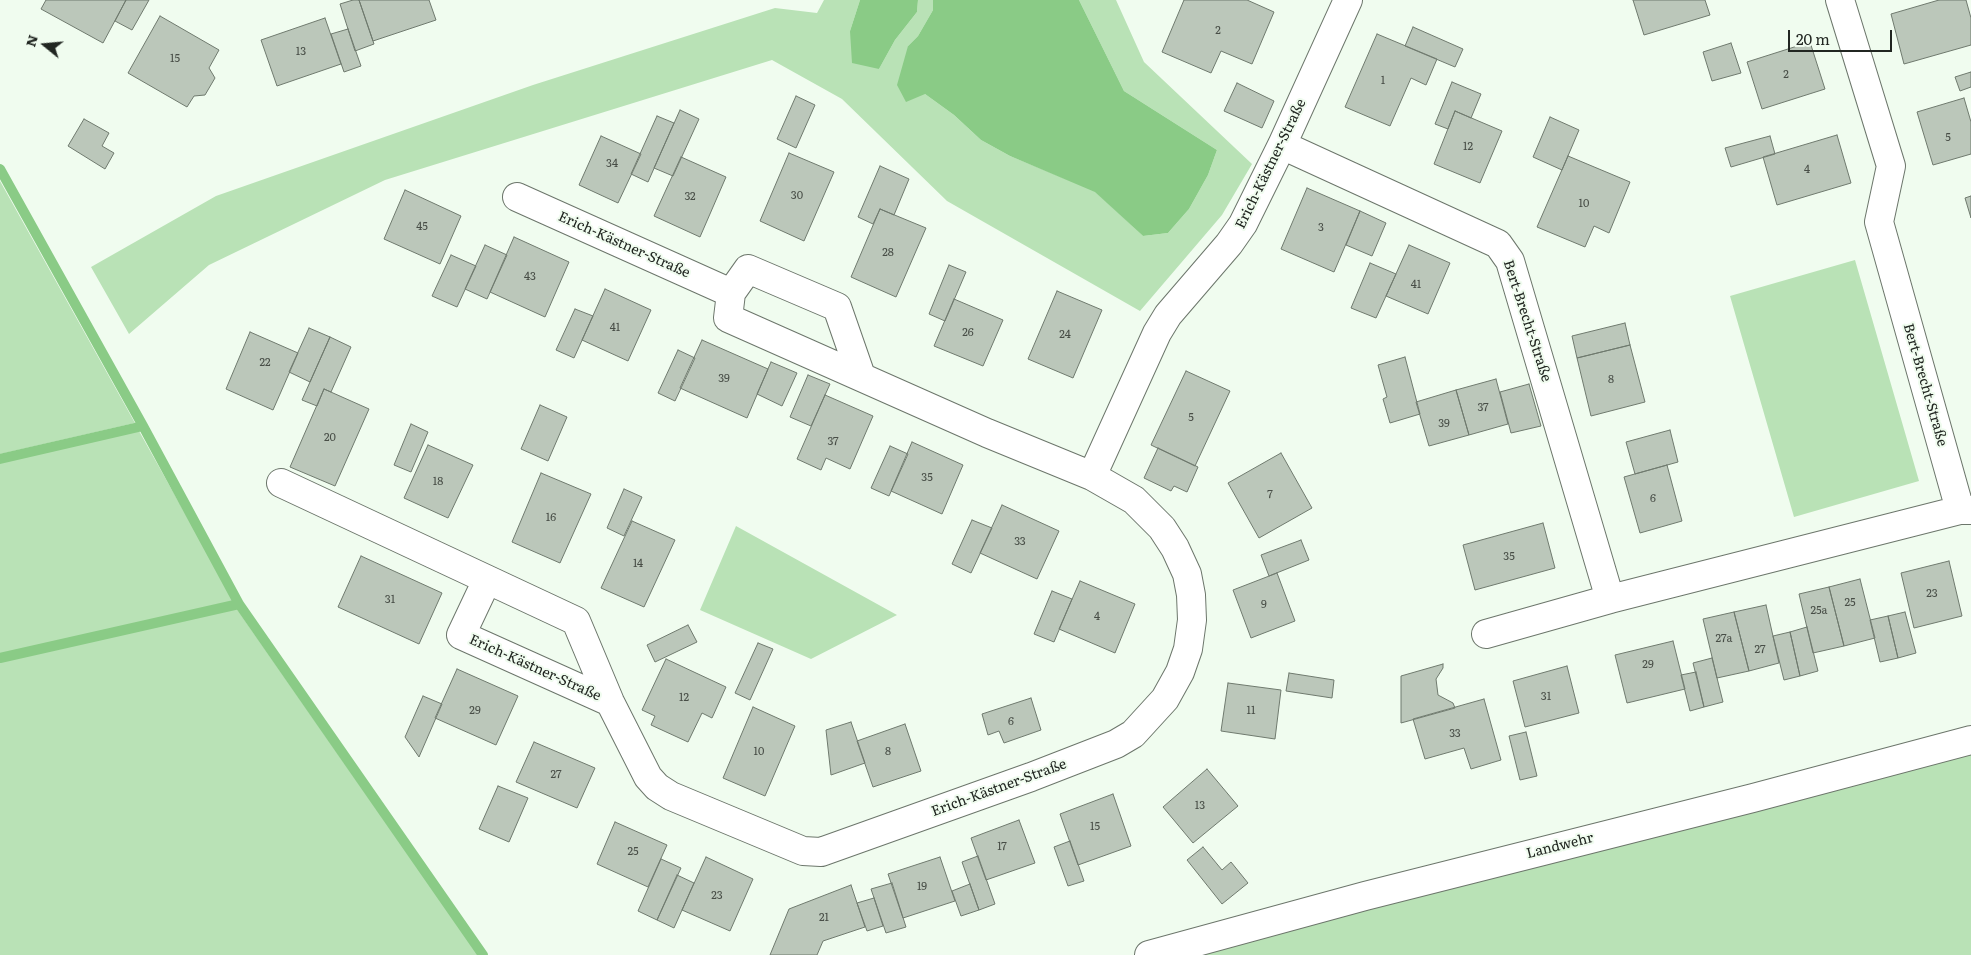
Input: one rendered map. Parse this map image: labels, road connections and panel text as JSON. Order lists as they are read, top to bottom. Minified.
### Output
{"streets":{"street":["Erich-Kästner-Straße","Bert-Brecht-Straße","Landwehr"]},"crossings":[["Erich-Kästner-Straße","Bert-Brecht-Straße"]],"house_numbers":["2","13","15","2","1","5","12","34","4","30","32","10","45","3","28","43","41","41","26","24","22","39","8","37","5","39","20","37","35","18","7","6","16","33","35","14","23","31","25","9","25a","4","27a","27","29","31","12","29","11","6","33","10","8","27","13","15","17","25","19","23","21"],"scale_bar":"20 m","north":"left"}
